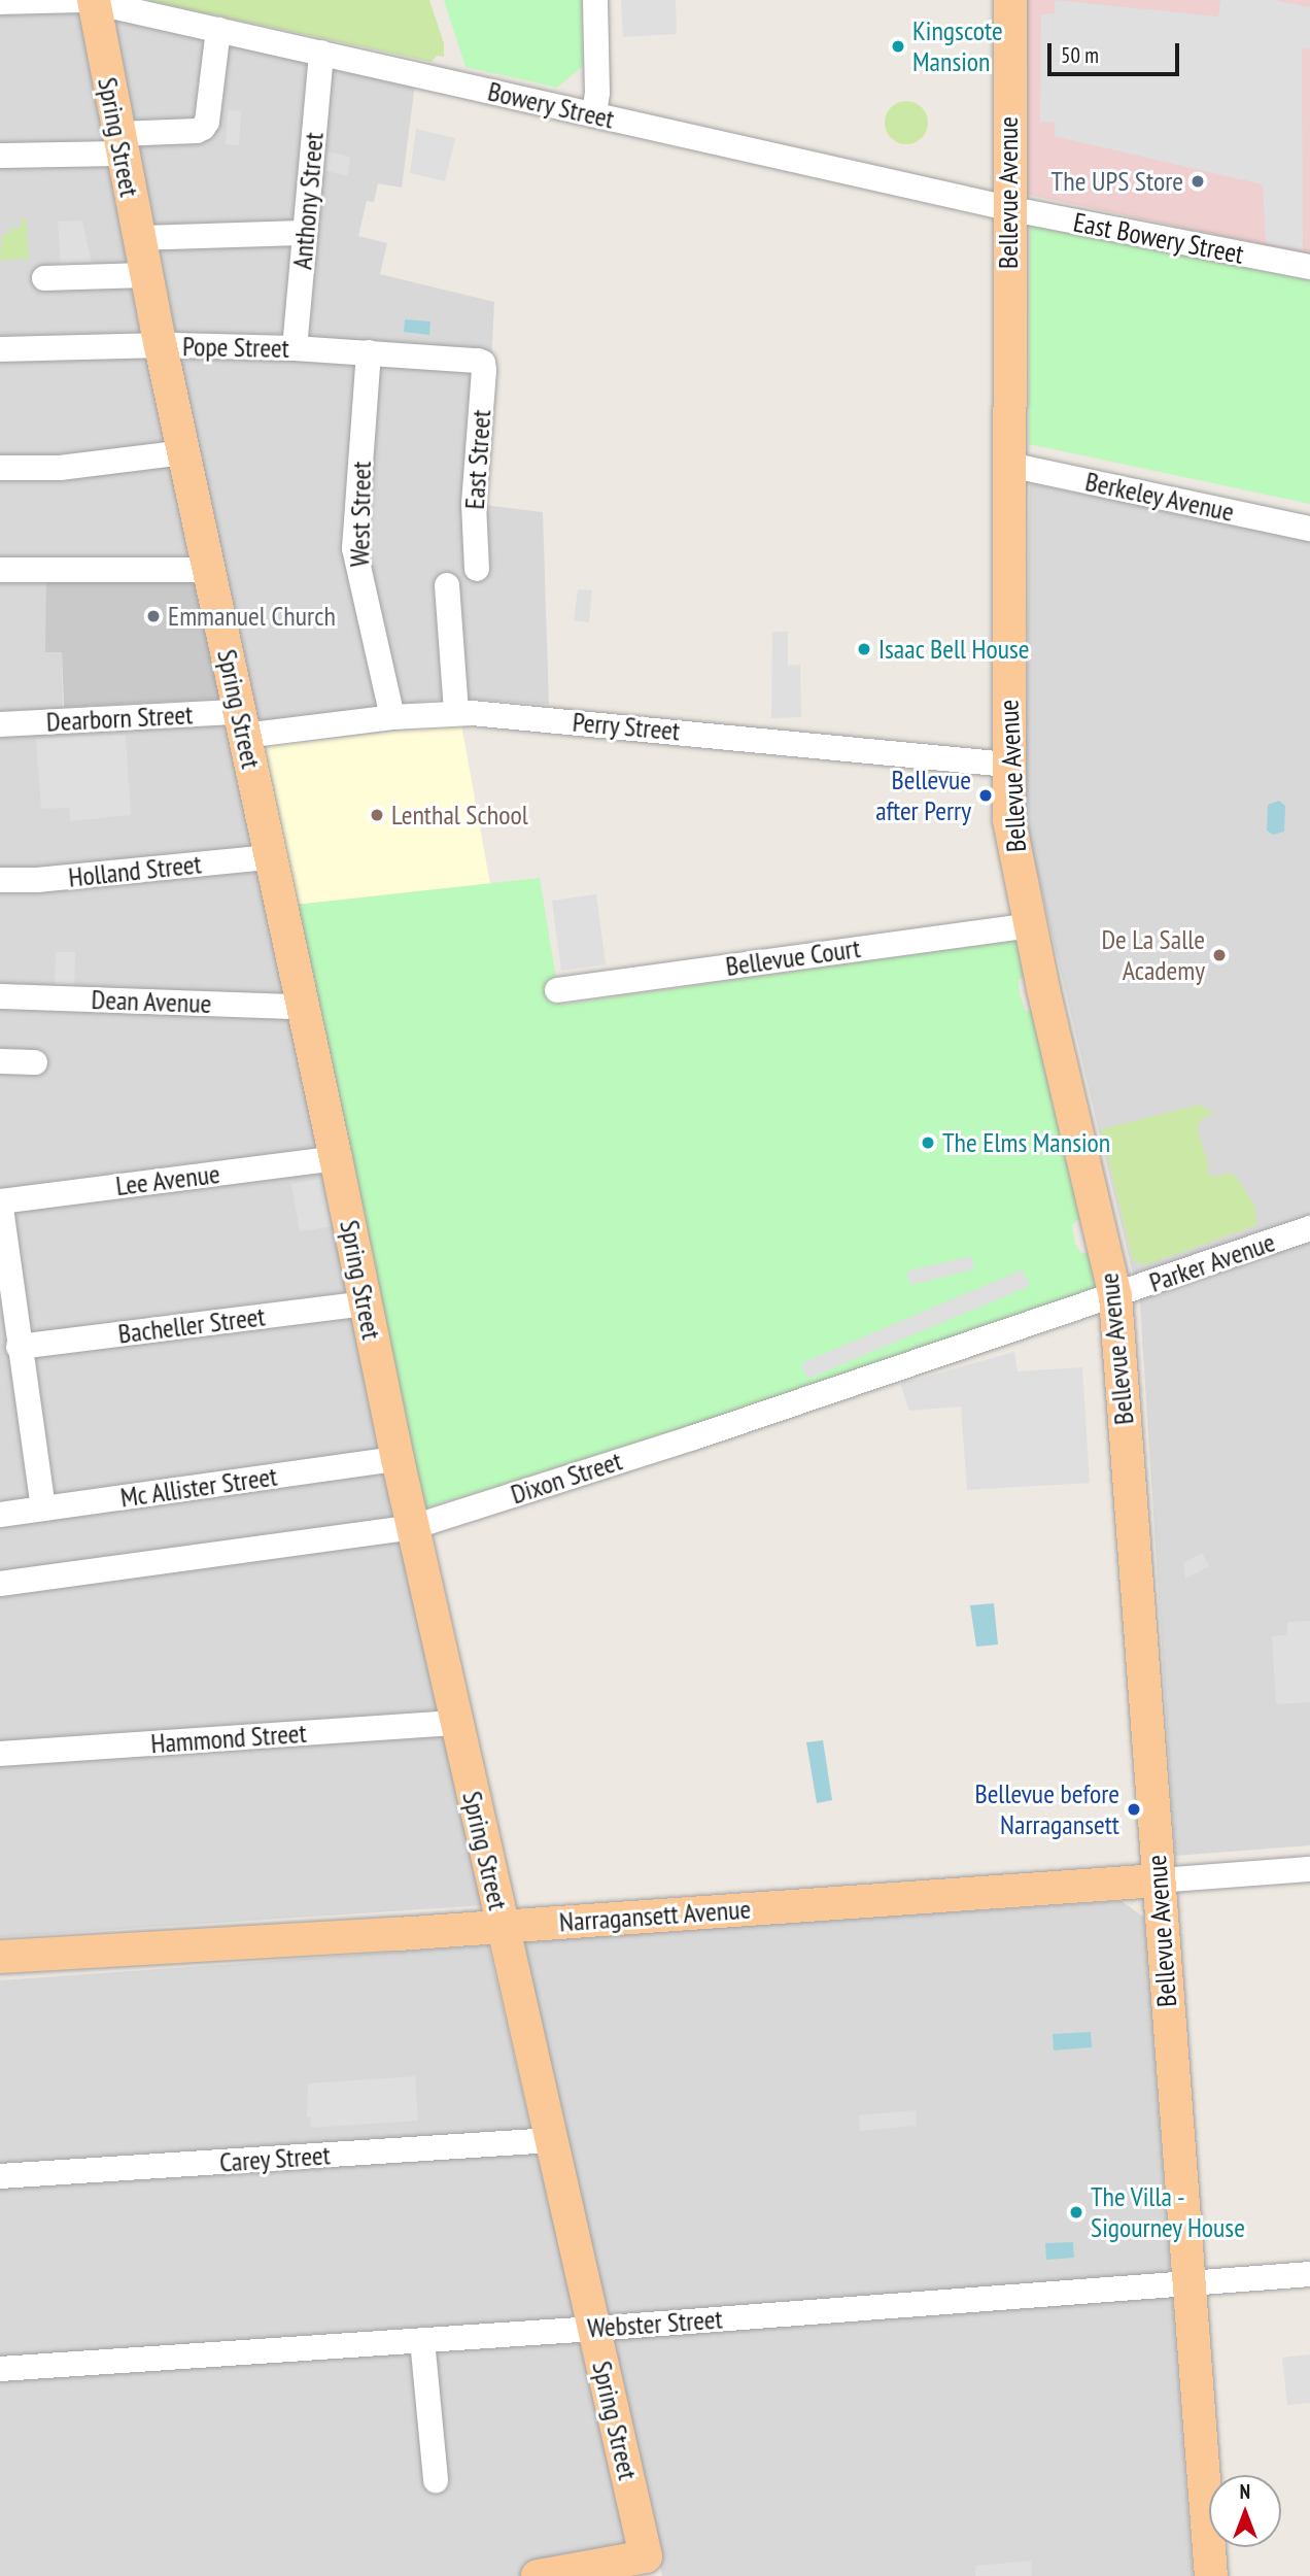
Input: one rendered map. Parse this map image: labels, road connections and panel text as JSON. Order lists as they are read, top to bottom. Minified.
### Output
{"streets":{"main road":["Spring Street","Bellevue Avenue","Narragansett Avenue"],"street":["Bowery Street","Anthony Street","East Bowery Street","Pope Street","East Street","Berkeley Avenue","West Street","Dearborn Street","Perry Street","Holland Street","Bellevue Court","Dean Avenue","Lee Avenue","Parker Avenue","Bacheller Street","Dixon Street","Mc Allister Street","Hammond Street","Carey Street","Webster Street"]},"crossings":[["Bowery Street","Spring Street"],["Bowery Street","Bellevue Avenue"],["Bowery Street","Anthony Street"],["Bowery Street","East Bowery Street"],["Spring Street","Pope Street"],["Spring Street","Dearborn Street"],["Spring Street","Perry Street"],["Spring Street","Holland Street"],["Spring Street","Dean Avenue"],["Spring Street","Lee Avenue"],["Spring Street","Bacheller Street"],["Spring Street","Dixon Street"],["Spring Street","Mc Allister Street"],["Spring Street","Hammond Street"],["Spring Street","Narragansett Avenue"],["Spring Street","Carey Street"],["Spring Street","Webster Street"],["Bellevue Avenue","East Bowery Street"],["Bellevue Avenue","Berkeley Avenue"],["Bellevue Avenue","Perry Street"],["Bellevue Avenue","Bellevue Court"],["Bellevue Avenue","Parker Avenue"],["Bellevue Avenue","Dixon Street"],["Bellevue Avenue","Narragansett Avenue"],["Bellevue Avenue","Webster Street"],["Anthony Street","Pope Street"],["Pope Street","East Street"],["Pope Street","West Street"],["West Street","Perry Street"],["Dearborn Street","Perry Street"],["Parker Avenue","Dixon Street"]],"places":["Kingscote Mansion","The UPS Store","Emmanuel Church","Isaac Bell House","Bellevue after Perry","Lenthal School","De La Salle Academy","The Elms Mansion","Bellevue before Narragansett","The Villa - Sigourney House"],"scale_bar":"50 m","north":"top"}
